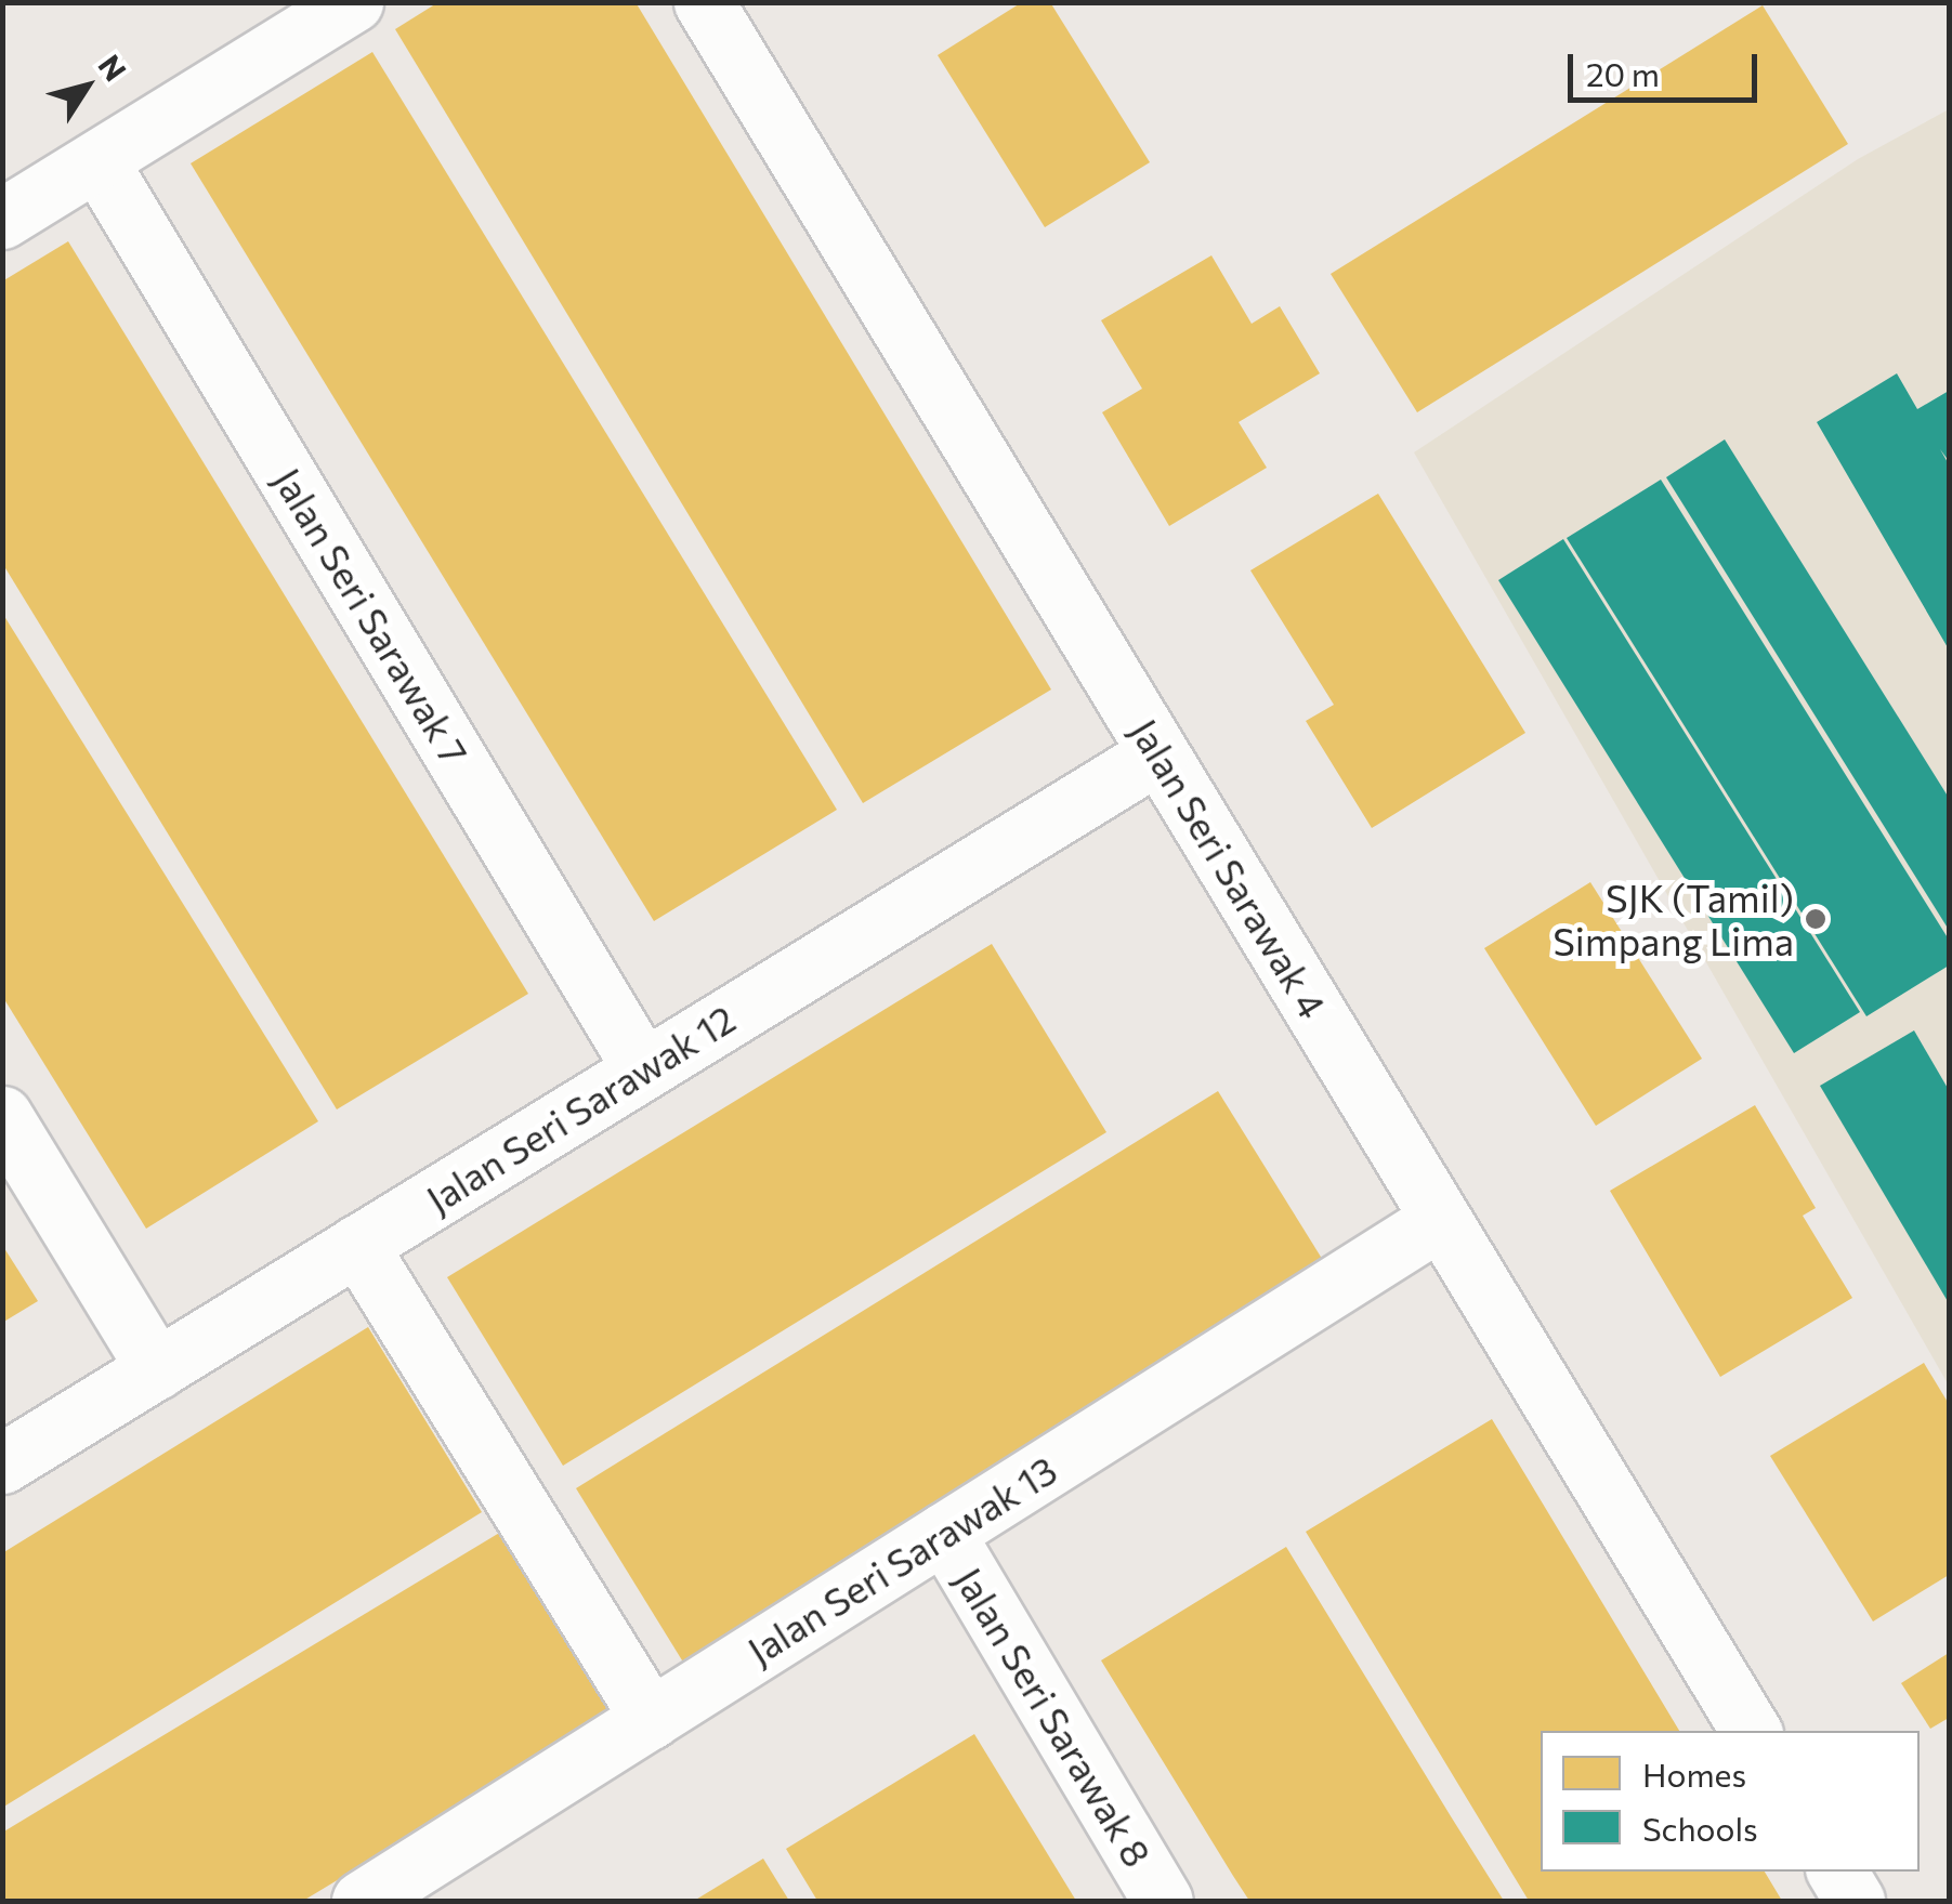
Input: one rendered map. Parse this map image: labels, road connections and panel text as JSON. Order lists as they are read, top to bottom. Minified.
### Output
{"streets":{"street":["Jalan Seri Sarawak 7","Jalan Seri Sarawak 4","Jalan Seri Sarawak 12","Jalan Seri Sarawak 13","Jalan Seri Sarawak 8"]},"crossings":[["Jalan Seri Sarawak 7","Jalan Seri Sarawak 12"],["Jalan Seri Sarawak 4","Jalan Seri Sarawak 12"],["Jalan Seri Sarawak 4","Jalan Seri Sarawak 13"],["Jalan Seri Sarawak 13","Jalan Seri Sarawak 8"]],"places":["SJK (Tamil) Simpang Lima"],"legend":["Homes","Schools"],"scale_bar":"20 m","north":"top right"}
